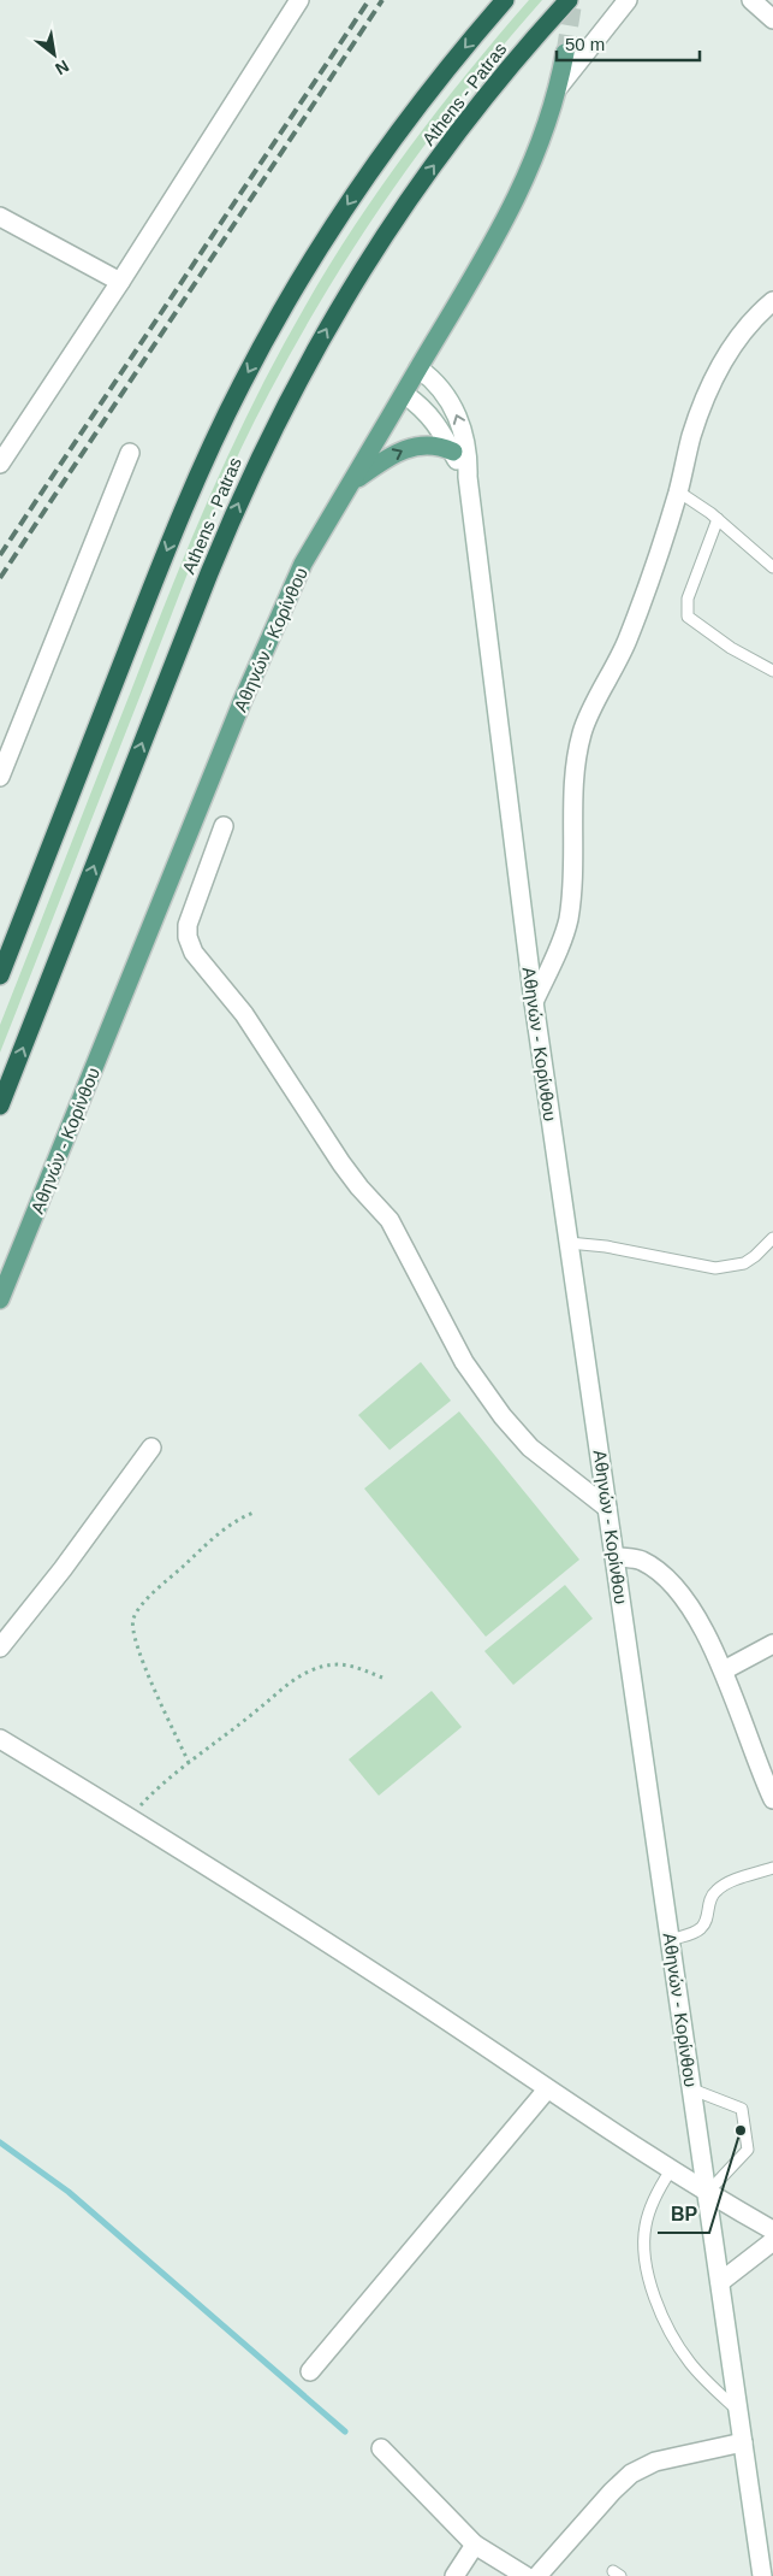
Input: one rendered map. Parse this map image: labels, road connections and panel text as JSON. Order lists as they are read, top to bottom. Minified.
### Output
{"streets":{"highway":["Athens - Patras"],"main road":["Αθηνών - Κορίνθου"]},"places":["BP"],"scale_bar":"50 m","north":"bottom right"}
